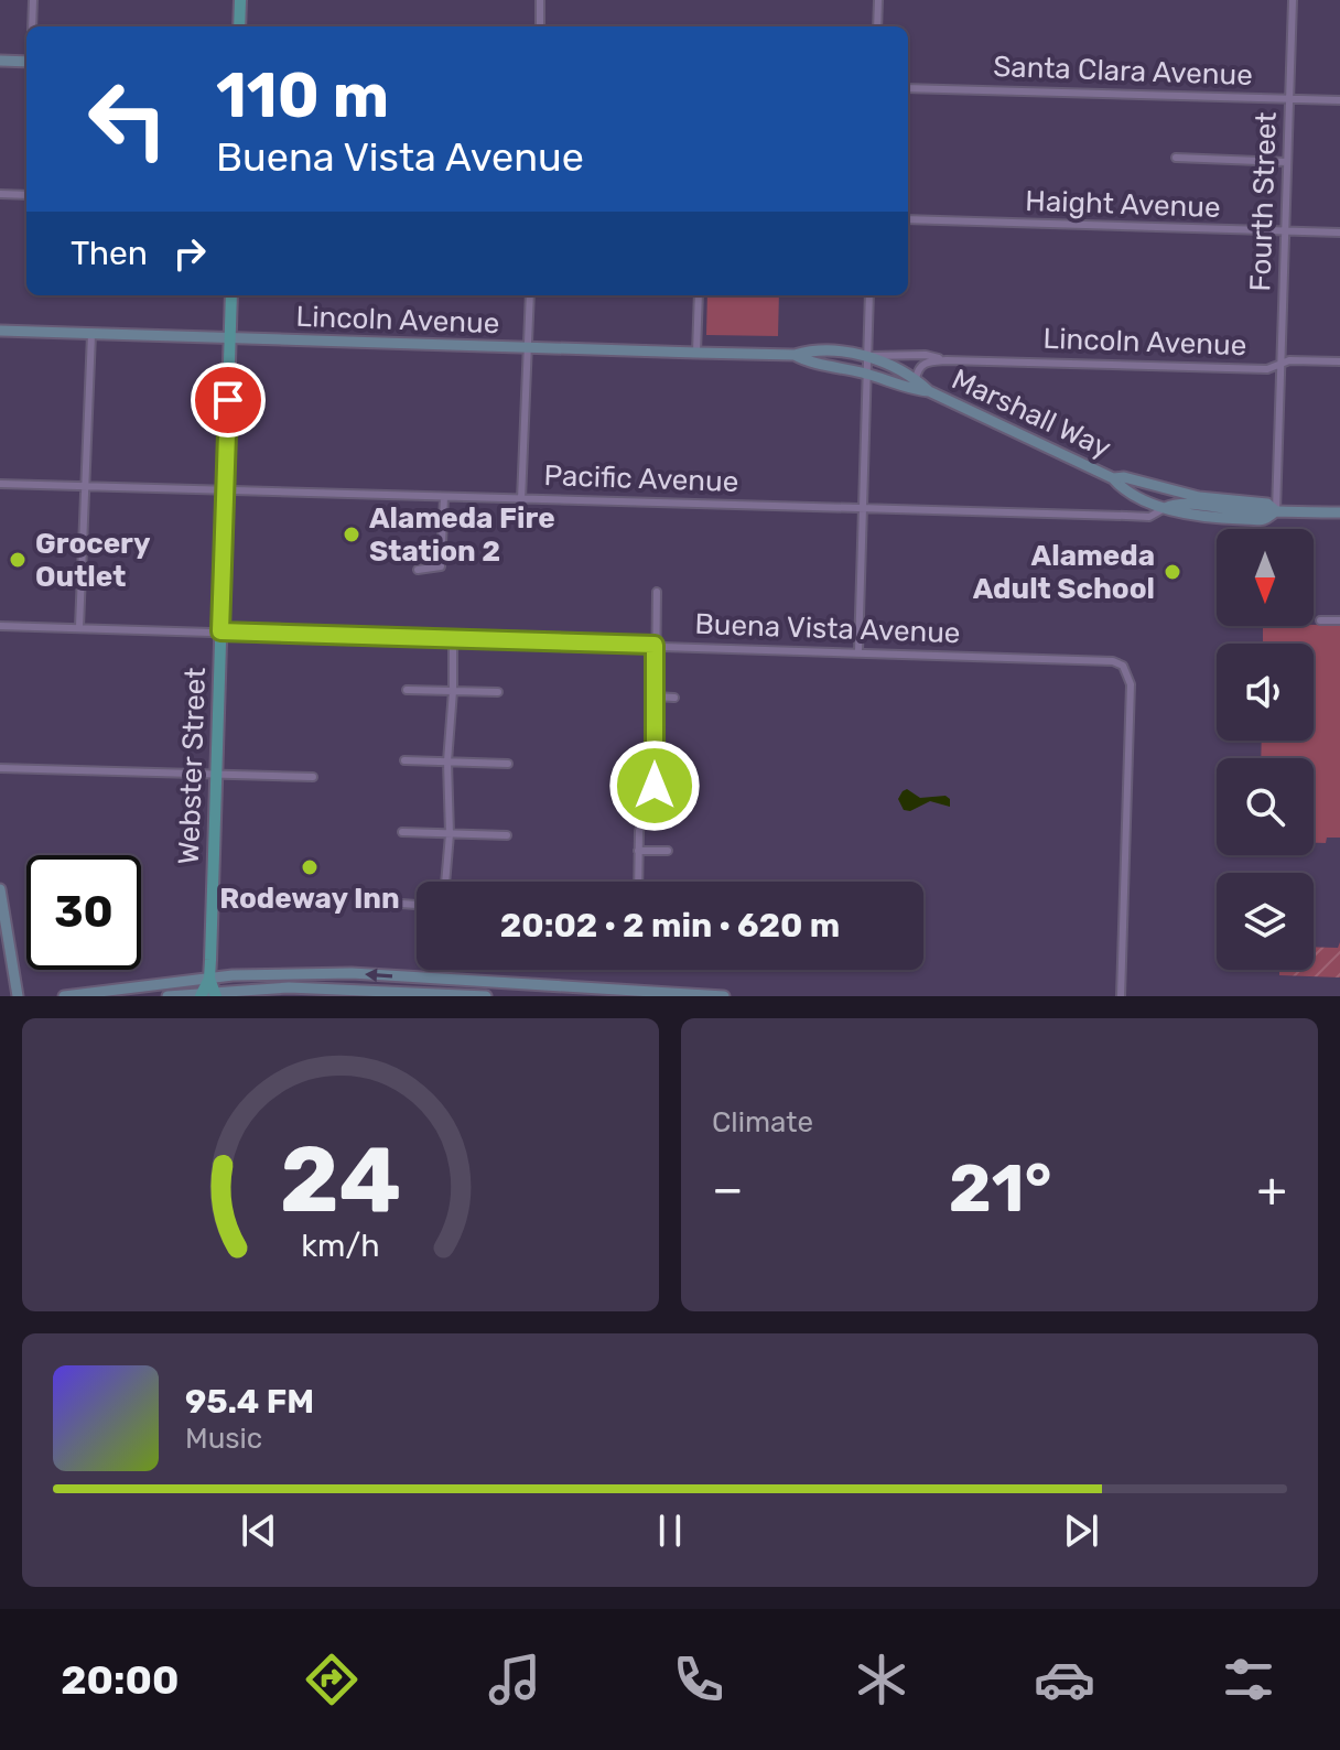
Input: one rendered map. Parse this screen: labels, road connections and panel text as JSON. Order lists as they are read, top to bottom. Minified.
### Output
{"streets":{"main road":["Webster Street"],"street":["Santa Clara Avenue","Fourth Street","Haight Avenue","Lincoln Avenue","Marshall Way","Pacific Avenue","Buena Vista Avenue"]},"crossings":[["Santa Clara Avenue","Fourth Street"],["Fourth Street","Haight Avenue"],["Fourth Street","Lincoln Avenue"],["Fourth Street","Marshall Way"],["Lincoln Avenue","Marshall Way"],["Lincoln Avenue","Webster Street"],["Marshall Way","Pacific Avenue"],["Pacific Avenue","Webster Street"],["Buena Vista Avenue","Webster Street"]],"places":["Alameda Fire Station 2","Grocery Outlet","Alameda Adult School","Rodeway Inn"],"north":"bottom","page":{"turn":["110 m","Buena Vista Avenue"],"then":"Then","limit":"30","trip":"20:02 · 2 min · 620 m","tile":"Climate","heat":["−","21°","+"],"song":["95.4 FM","Music"],"tabs":"20:00","gauge":["24","km/h"]}}
